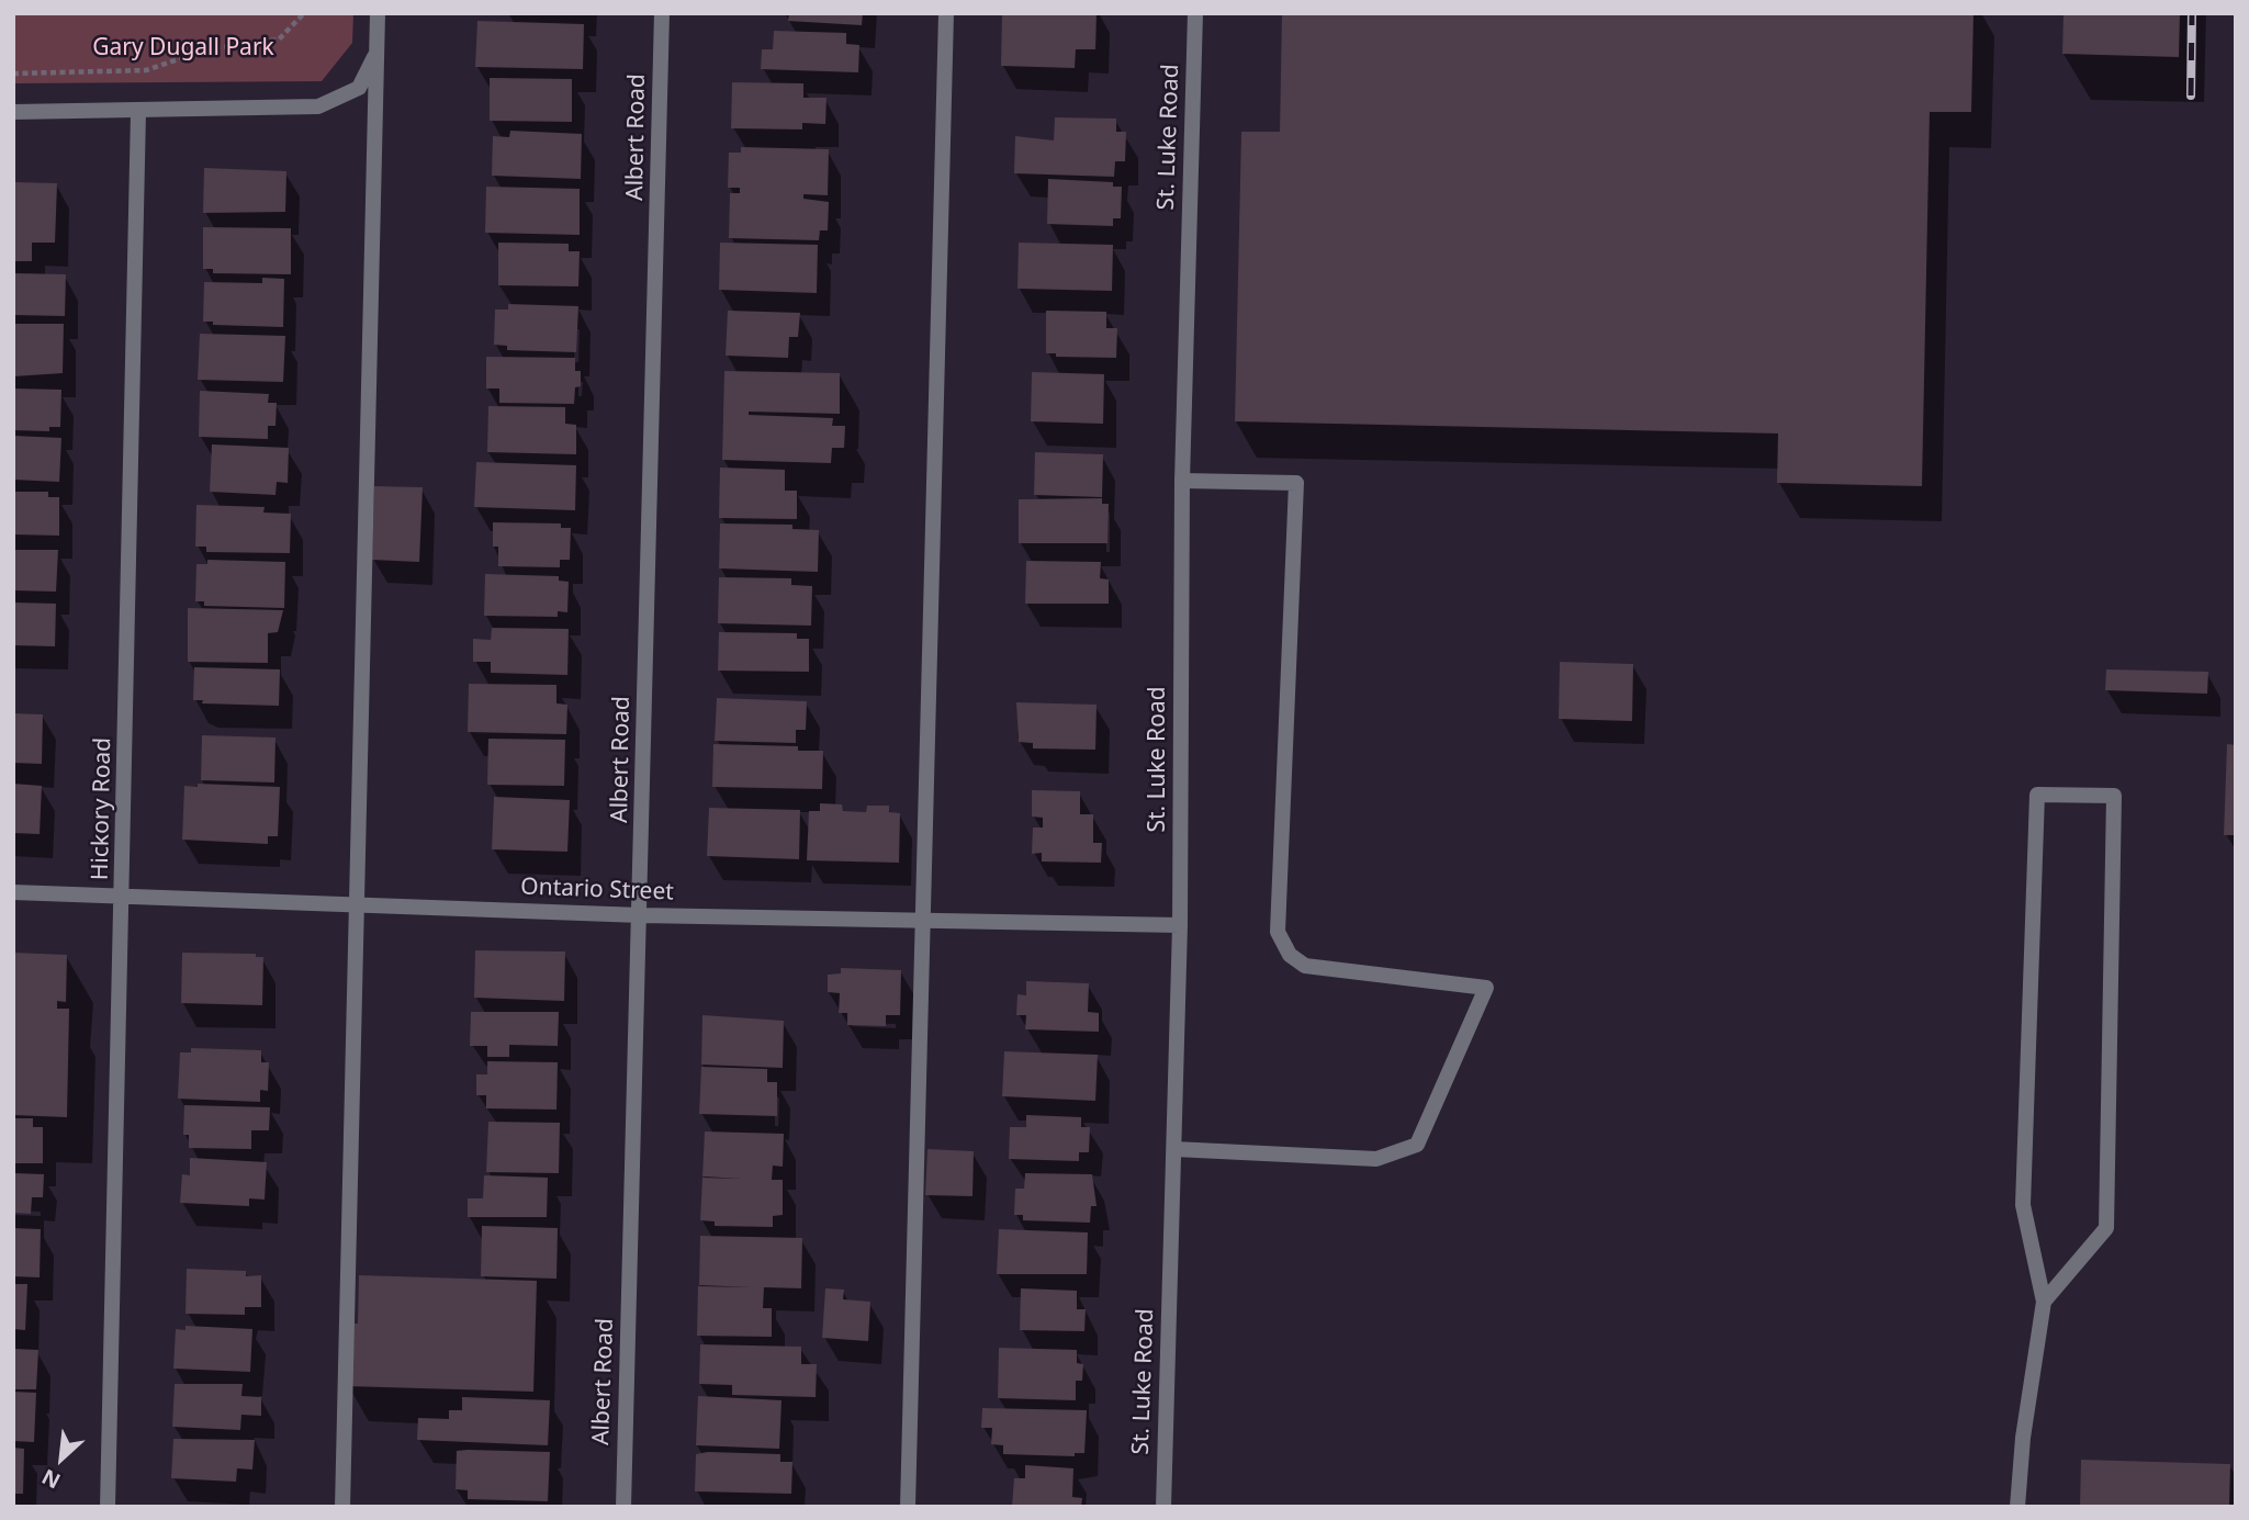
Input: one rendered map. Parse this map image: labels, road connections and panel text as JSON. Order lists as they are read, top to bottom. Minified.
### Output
{"streets":{"street":["Albert Road","St. Luke Road","Hickory Road","Ontario Street"]},"crossings":[["Albert Road","Ontario Street"],["St. Luke Road","Ontario Street"],["Hickory Road","Ontario Street"]],"parks":["Gary Dugall Park"],"north":"bottom left"}
